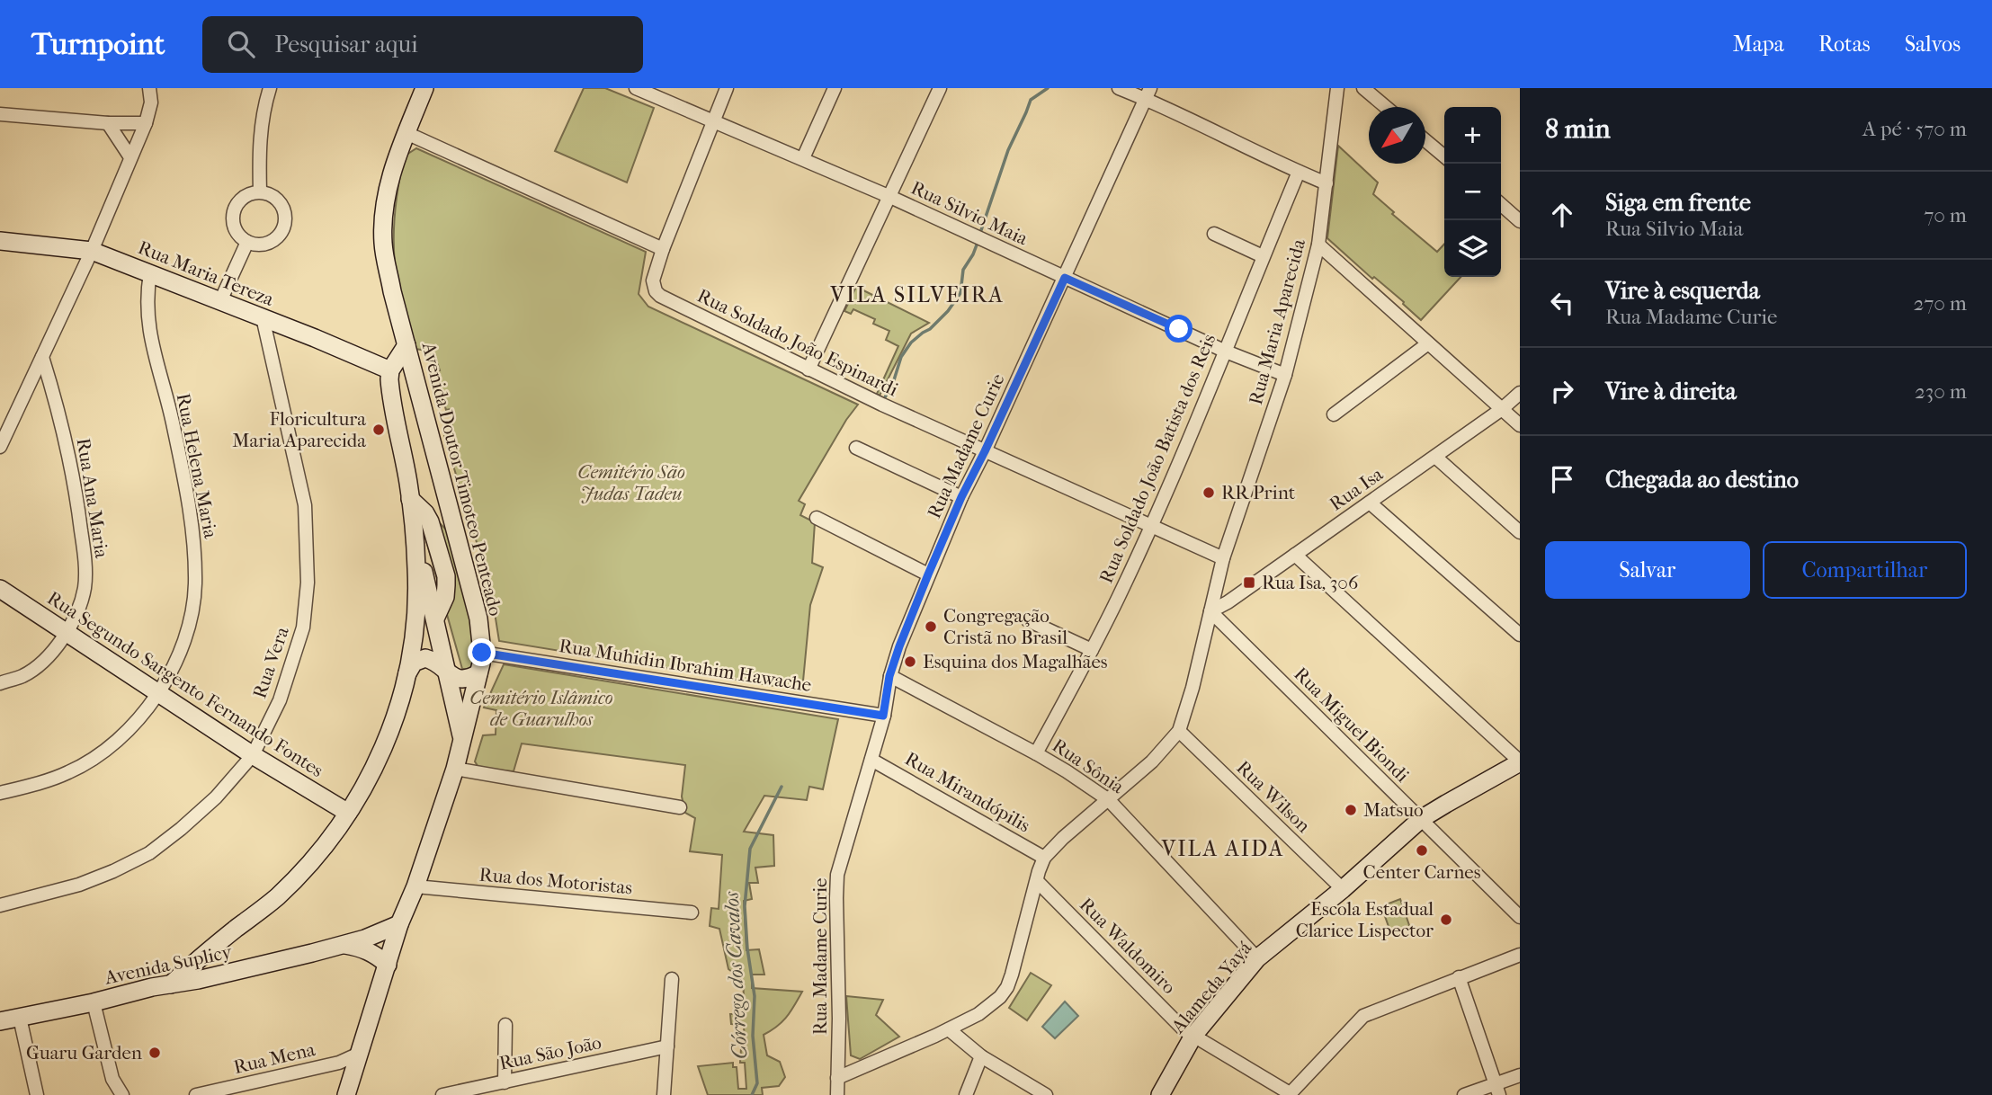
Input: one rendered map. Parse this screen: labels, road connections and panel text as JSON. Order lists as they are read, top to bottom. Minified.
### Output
{"streets":{"street":["Rua Silvio Maia","Rua Maria Tereza","Rua Maria Aparecida","Rua Soldado João Espinardi","Rua Madame Curie","Rua Soldado João Batista dos Reis","Rua Helena Maria","Avenida Doutor Timoteo Penteado","Rua Isa","Rua Ana Maria","Rua Vera","Rua Muhidin Ibrahim Hawache","Rua Segundo Sargento Fernando Fontes","Rua Miguel Biondi","Rua Sônia","Rua Mirandópilis","Rua Wilson","Rua dos Motoristas","Rua Waldomiro","Avenida Suplicy","Alameda Yayá","Rua São João","Rua Mena"]},"crossings":[["Rua Silvio Maia","Rua Maria Aparecida"],["Rua Silvio Maia","Rua Soldado João Espinardi"],["Rua Silvio Maia","Rua Madame Curie"],["Rua Silvio Maia","Rua Soldado João Batista dos Reis"],["Rua Maria Tereza","Rua Helena Maria"],["Rua Maria Tereza","Rua Vera"],["Rua Maria Aparecida","Rua Soldado João Espinardi"],["Rua Maria Aparecida","Rua Isa"],["Rua Maria Aparecida","Rua Miguel Biondi"],["Rua Maria Aparecida","Rua Wilson"],["Rua Soldado João Espinardi","Rua Madame Curie"],["Rua Soldado João Espinardi","Rua Soldado João Batista dos Reis"],["Rua Madame Curie","Rua Muhidin Ibrahim Hawache"],["Rua Madame Curie","Rua Sônia"],["Rua Madame Curie","Rua Mirandópilis"],["Rua Soldado João Batista dos Reis","Rua Sônia"],["Rua Helena Maria","Rua Segundo Sargento Fernando Fontes"],["Avenida Doutor Timoteo Penteado","Rua Muhidin Ibrahim Hawache"],["Avenida Doutor Timoteo Penteado","Rua dos Motoristas"],["Avenida Doutor Timoteo Penteado","Avenida Suplicy"],["Avenida Doutor Timoteo Penteado","Rua Mena"],["Rua Isa","Rua Miguel Biondi"],["Rua Ana Maria","Rua Segundo Sargento Fernando Fontes"],["Rua Vera","Rua Segundo Sargento Fernando Fontes"],["Rua Miguel Biondi","Alameda Yayá"],["Rua Sônia","Alameda Yayá"],["Rua Wilson","Alameda Yayá"],["Rua Waldomiro","Alameda Yayá"]],"districts":["VILA SILVEIRA","VILA AIDA"],"water":["Córrego dos Cavalos"],"parks":["Cemitério São Judas Tadeu","Cemitério Islâmico de Guarulhos"],"places":{"other":["Floricultura Maria Aparecida","RR Print","Congregação Cristã no Brasil","Esquina dos Magalhães","Matsuo","Center Carnes","Escola Estadual Clarice Lispector","Guaru Garden"],"transit":["Rua Isa, 306"]},"north":"bottom left","page":{"header":"Turnpoint","search":"Pesquisar aqui","nav":["Mapa","Rotas","Salvos"],"heading":["8 min","A pé · 570 m"],"map_buttons":["+","−"],"list":[["Siga em frente","Rua Silvio Maia","70 m"],["Vire à esquerda","Rua Madame Curie","270 m"],["Vire à direita","230 m"],"Chegada ao destino"],"buttons":["Salvar","Compartilhar"]}}
